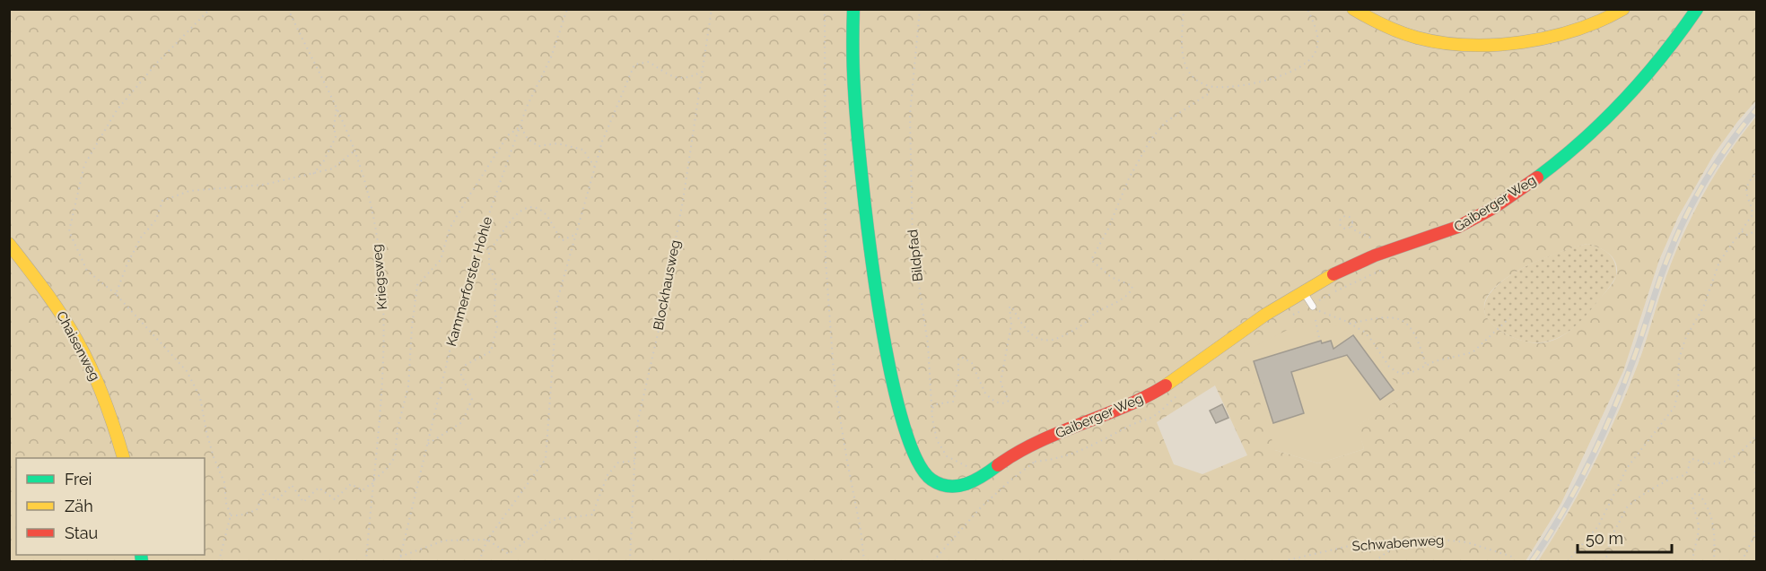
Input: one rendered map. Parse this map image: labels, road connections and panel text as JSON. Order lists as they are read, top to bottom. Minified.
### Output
{"streets":{"street":["Gaiberger Weg","Chaisenweg"],"path":["Bildpfad","Kriegsweg","Kammerforster Hohle","Blockhausweg","Schwabenweg"]},"crossings":[["Gaiberger Weg","Bildpfad"]],"legend":["Frei","Zäh","Stau"],"scale_bar":"50 m"}
